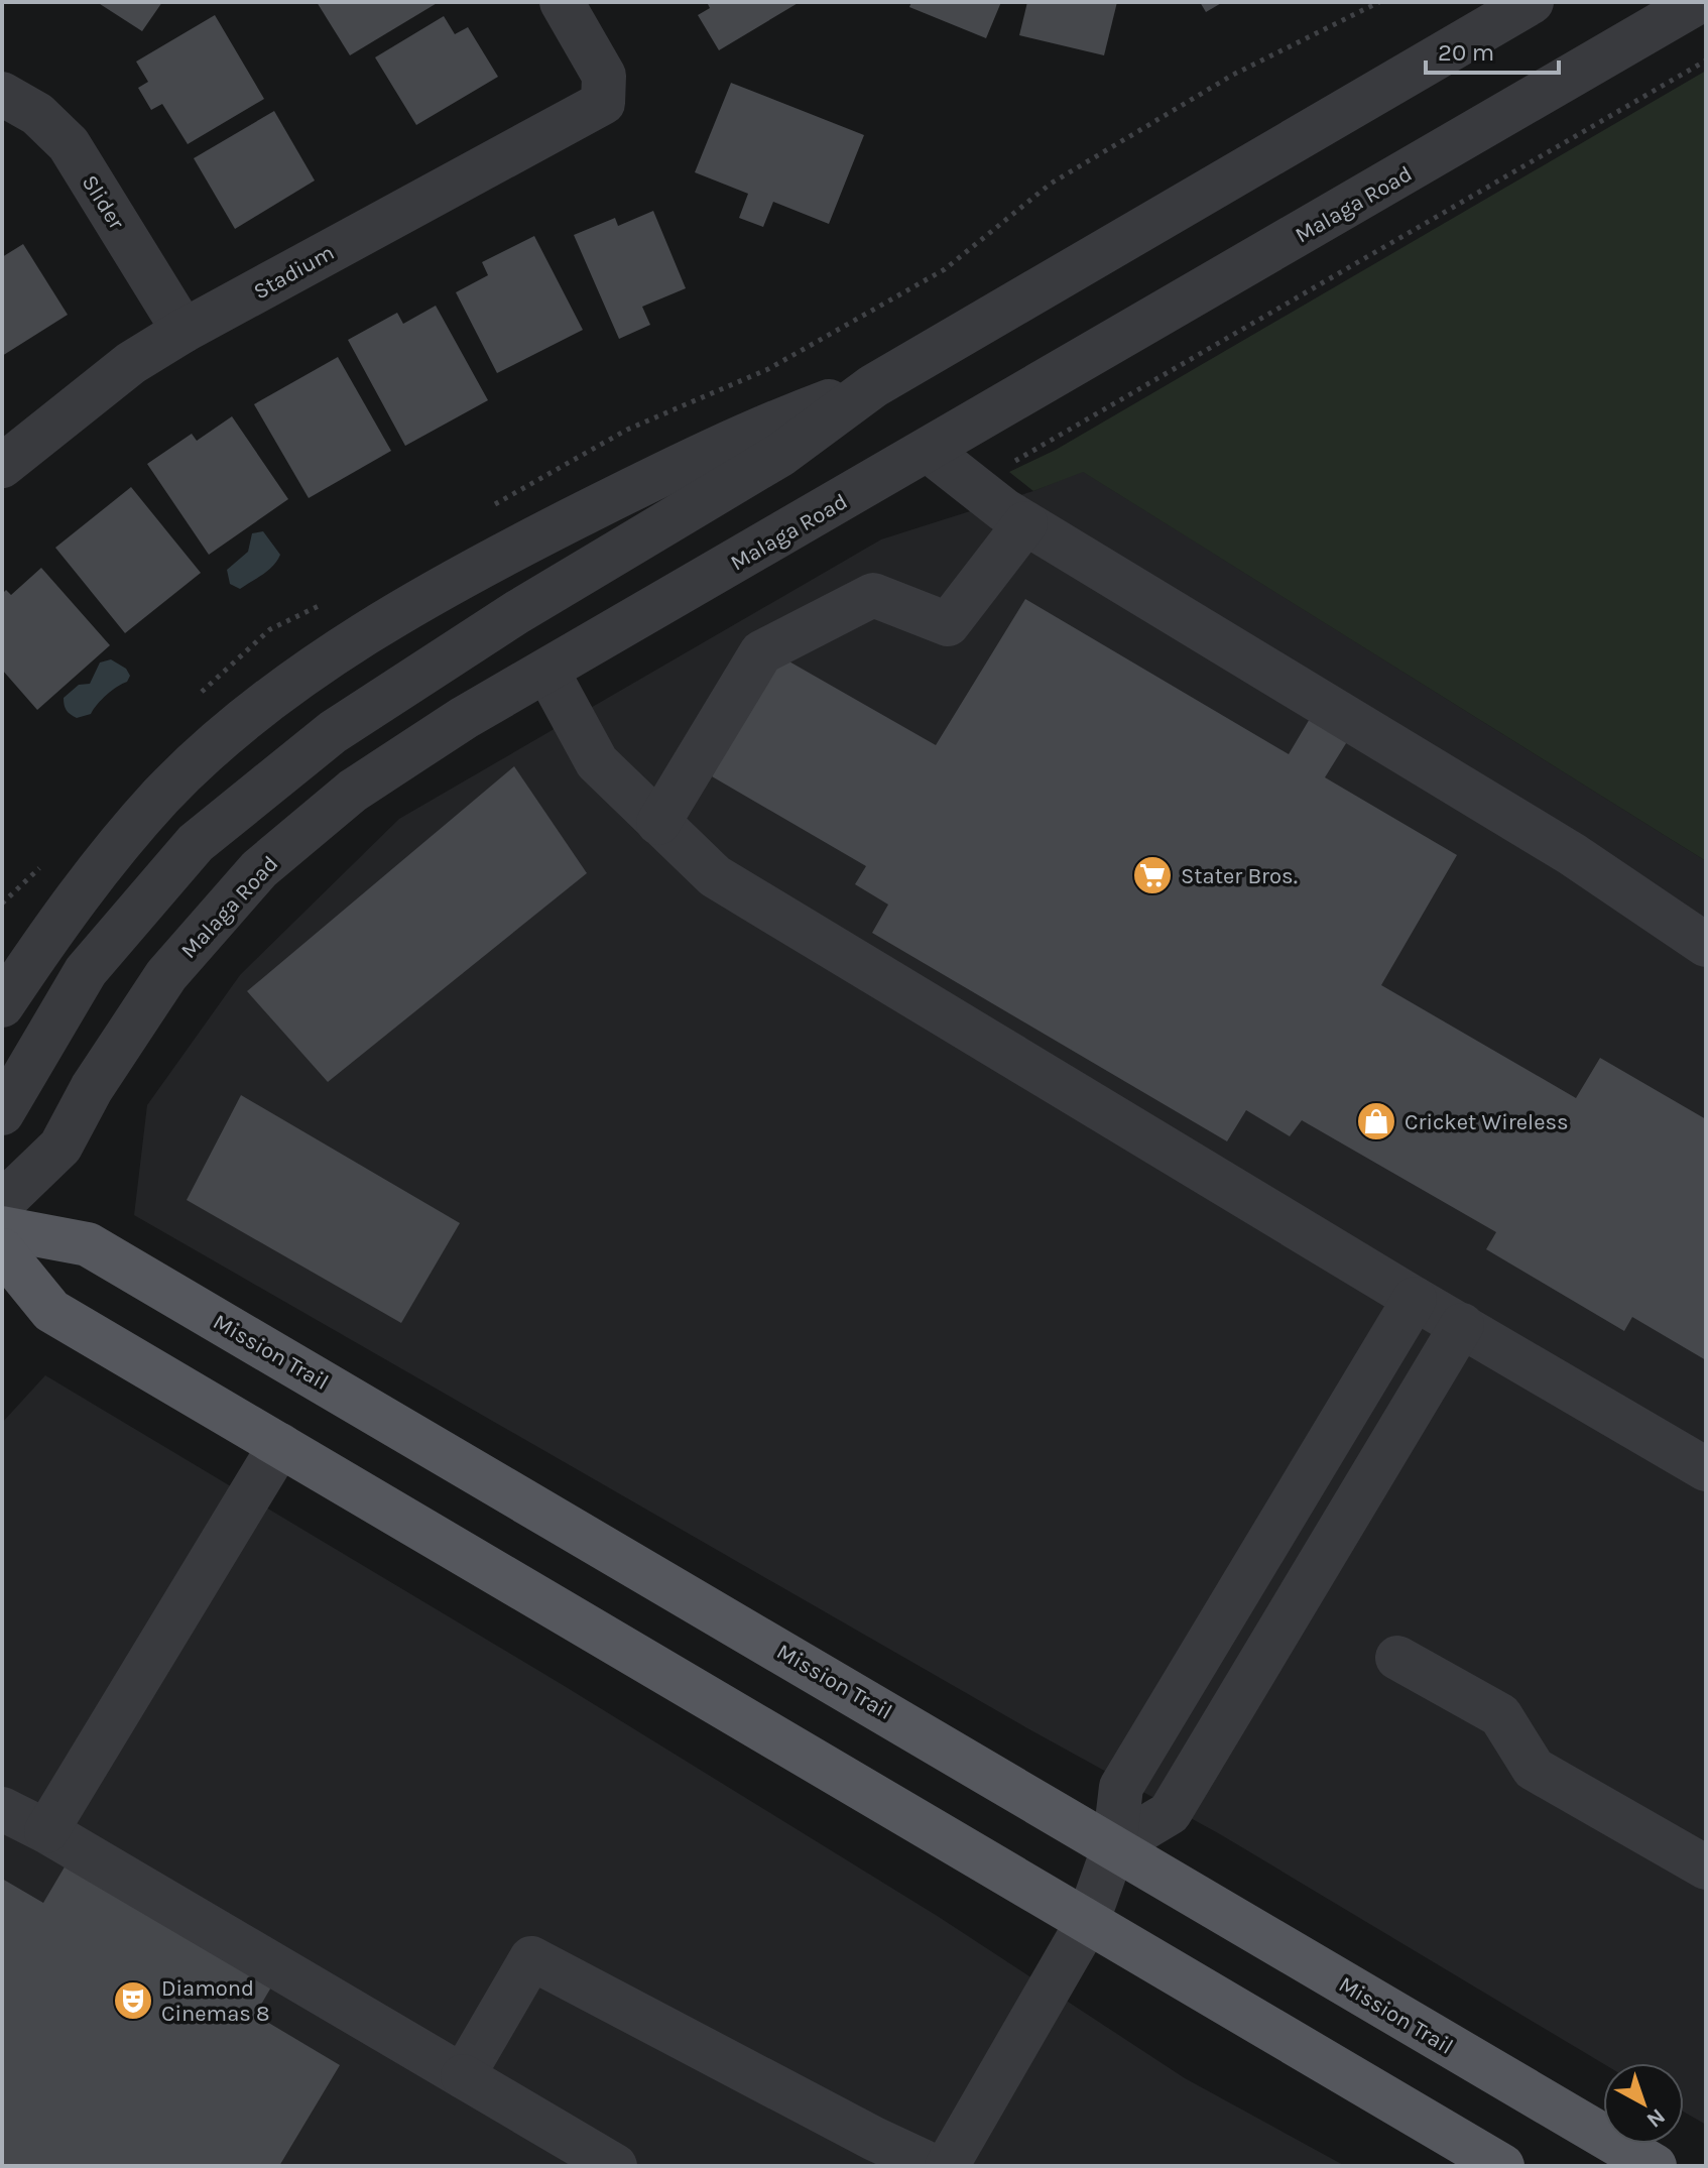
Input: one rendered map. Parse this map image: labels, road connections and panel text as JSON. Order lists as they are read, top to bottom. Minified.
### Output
{"streets":{"main road":["Mission Trail"],"street":["Slider","Malaga Road","Stadium"]},"crossings":[["Slider","Stadium"]],"places":{"supermarket":["Stater Bros."],"shop":["Cricket Wireless"],"theatre":["Diamond Cinemas 8"]},"scale_bar":"20 m","north":"bottom right"}
